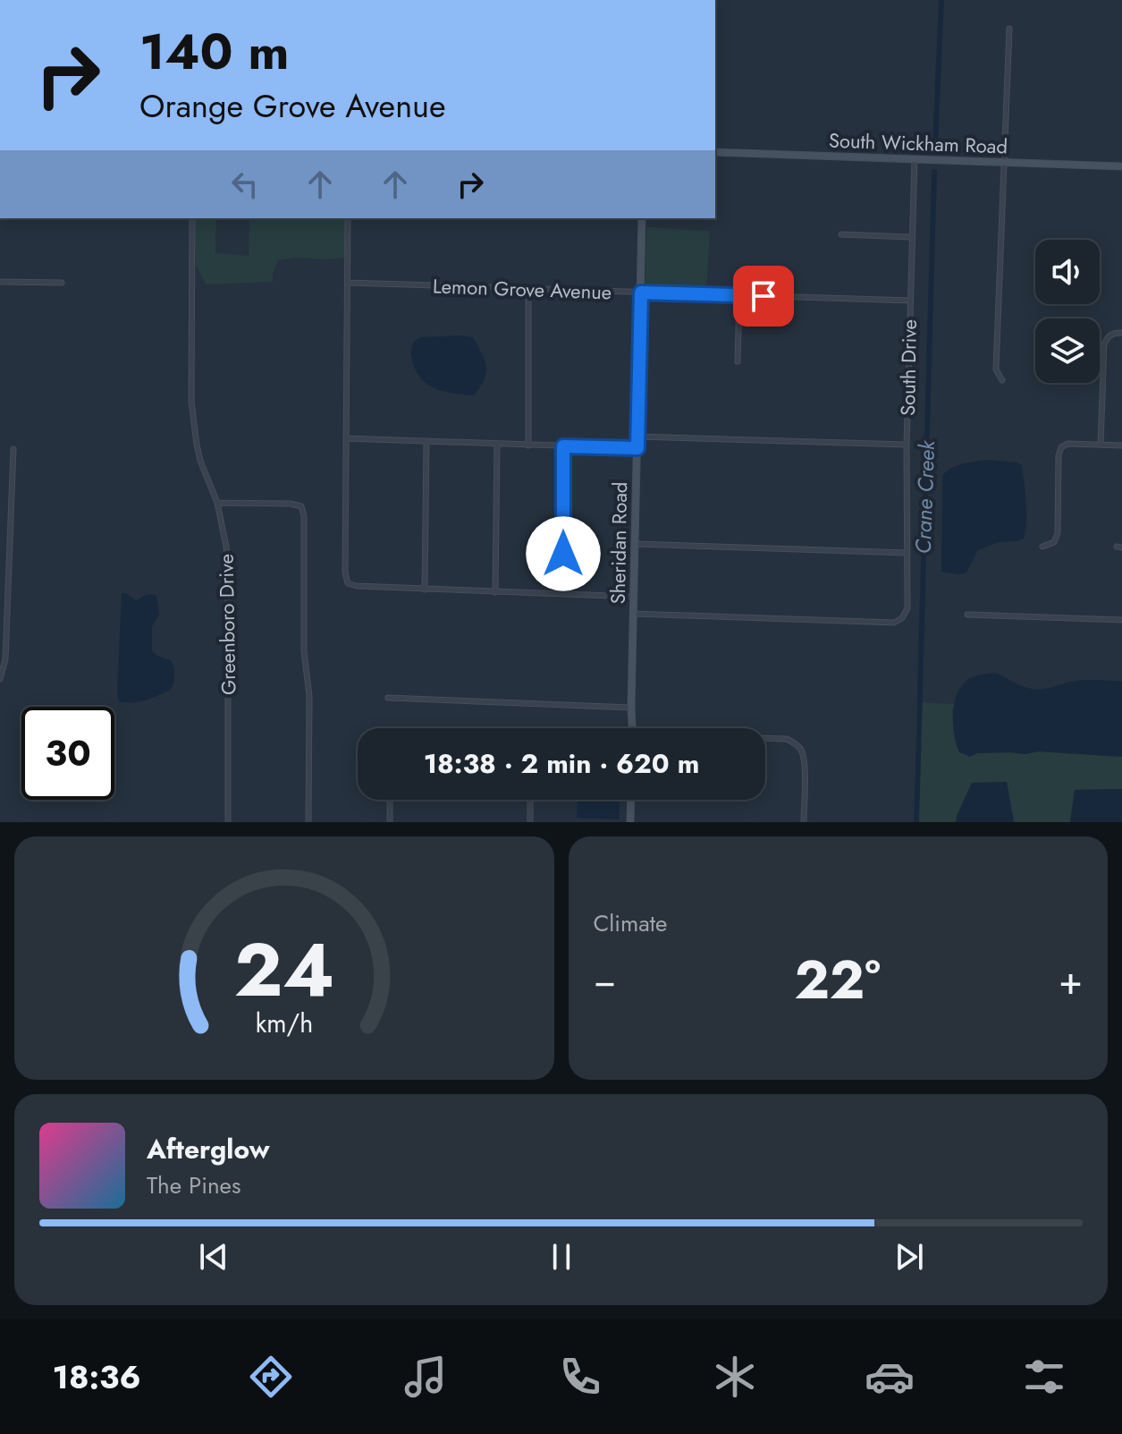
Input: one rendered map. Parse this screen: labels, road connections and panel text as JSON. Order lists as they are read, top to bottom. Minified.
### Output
{"streets":{"street":["South Wickham Road","Lemon Grove Avenue","South Drive","Sheridan Road","Greenboro Drive"]},"crossings":[["South Wickham Road","South Drive"],["Lemon Grove Avenue","South Drive"],["Lemon Grove Avenue","Sheridan Road"],["South Drive","Sheridan Road"]],"water":["Crane Creek"],"page":{"turn":["140 m","Orange Grove Avenue"],"limit":"30","trip":"18:38 · 2 min · 620 m","tile":"Climate","heat":["−","22°","+"],"song":["Afterglow","The Pines"],"tabs":"18:36","gauge":["24","km/h"]}}
